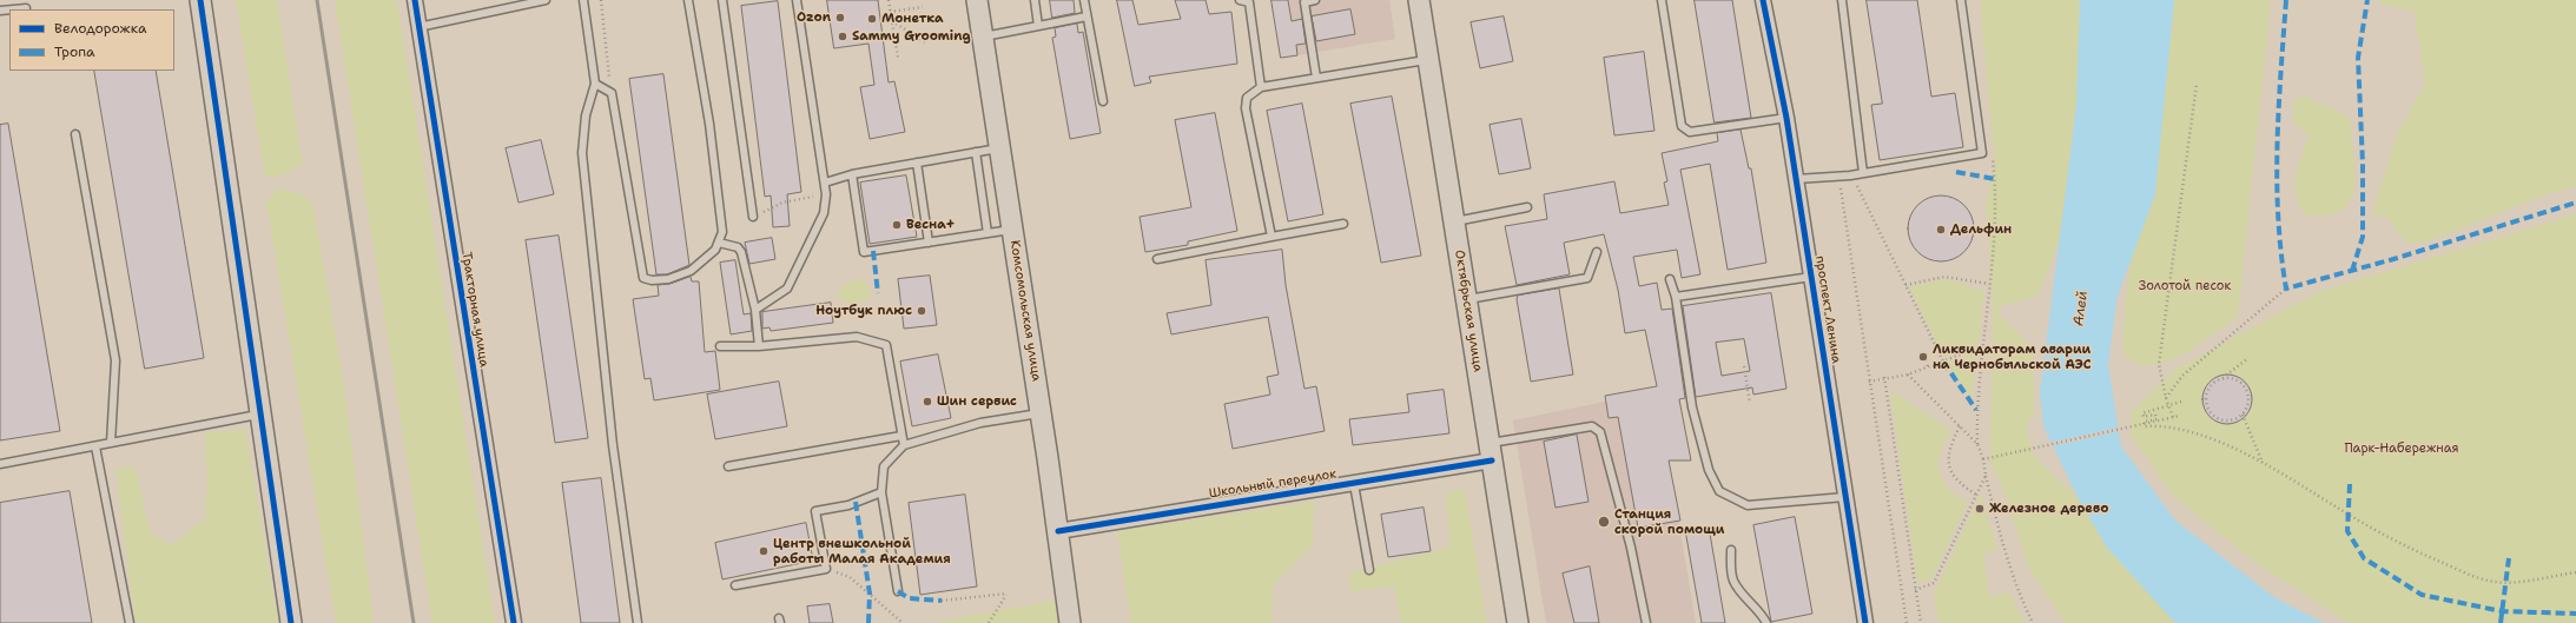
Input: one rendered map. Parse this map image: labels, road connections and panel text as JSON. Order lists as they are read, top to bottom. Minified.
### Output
{"streets":{"main road":["Комсомольская улица","Октябрьская улица"],"street":["Тракторная улица","проспект Ленина","Школьный переулок"]},"crossings":[["Комсомольская улица","Школьный переулок"],["Октябрьская улица","Школьный переулок"]],"water":["Алей"],"parks":["Золотой песок","Парк-Набережная"],"places":["Ozon","Монетка","Sammy Grooming","Весна+","Дельфин","Ноутбук плюс","Ликвидаторам аварии на Чернобыльской АЭС","Шин сервис","Железное дерево","Станция скорой помощи","Центр внешкольной работы Малая Академия"],"legend":["Велодорожка","Тропа"]}
